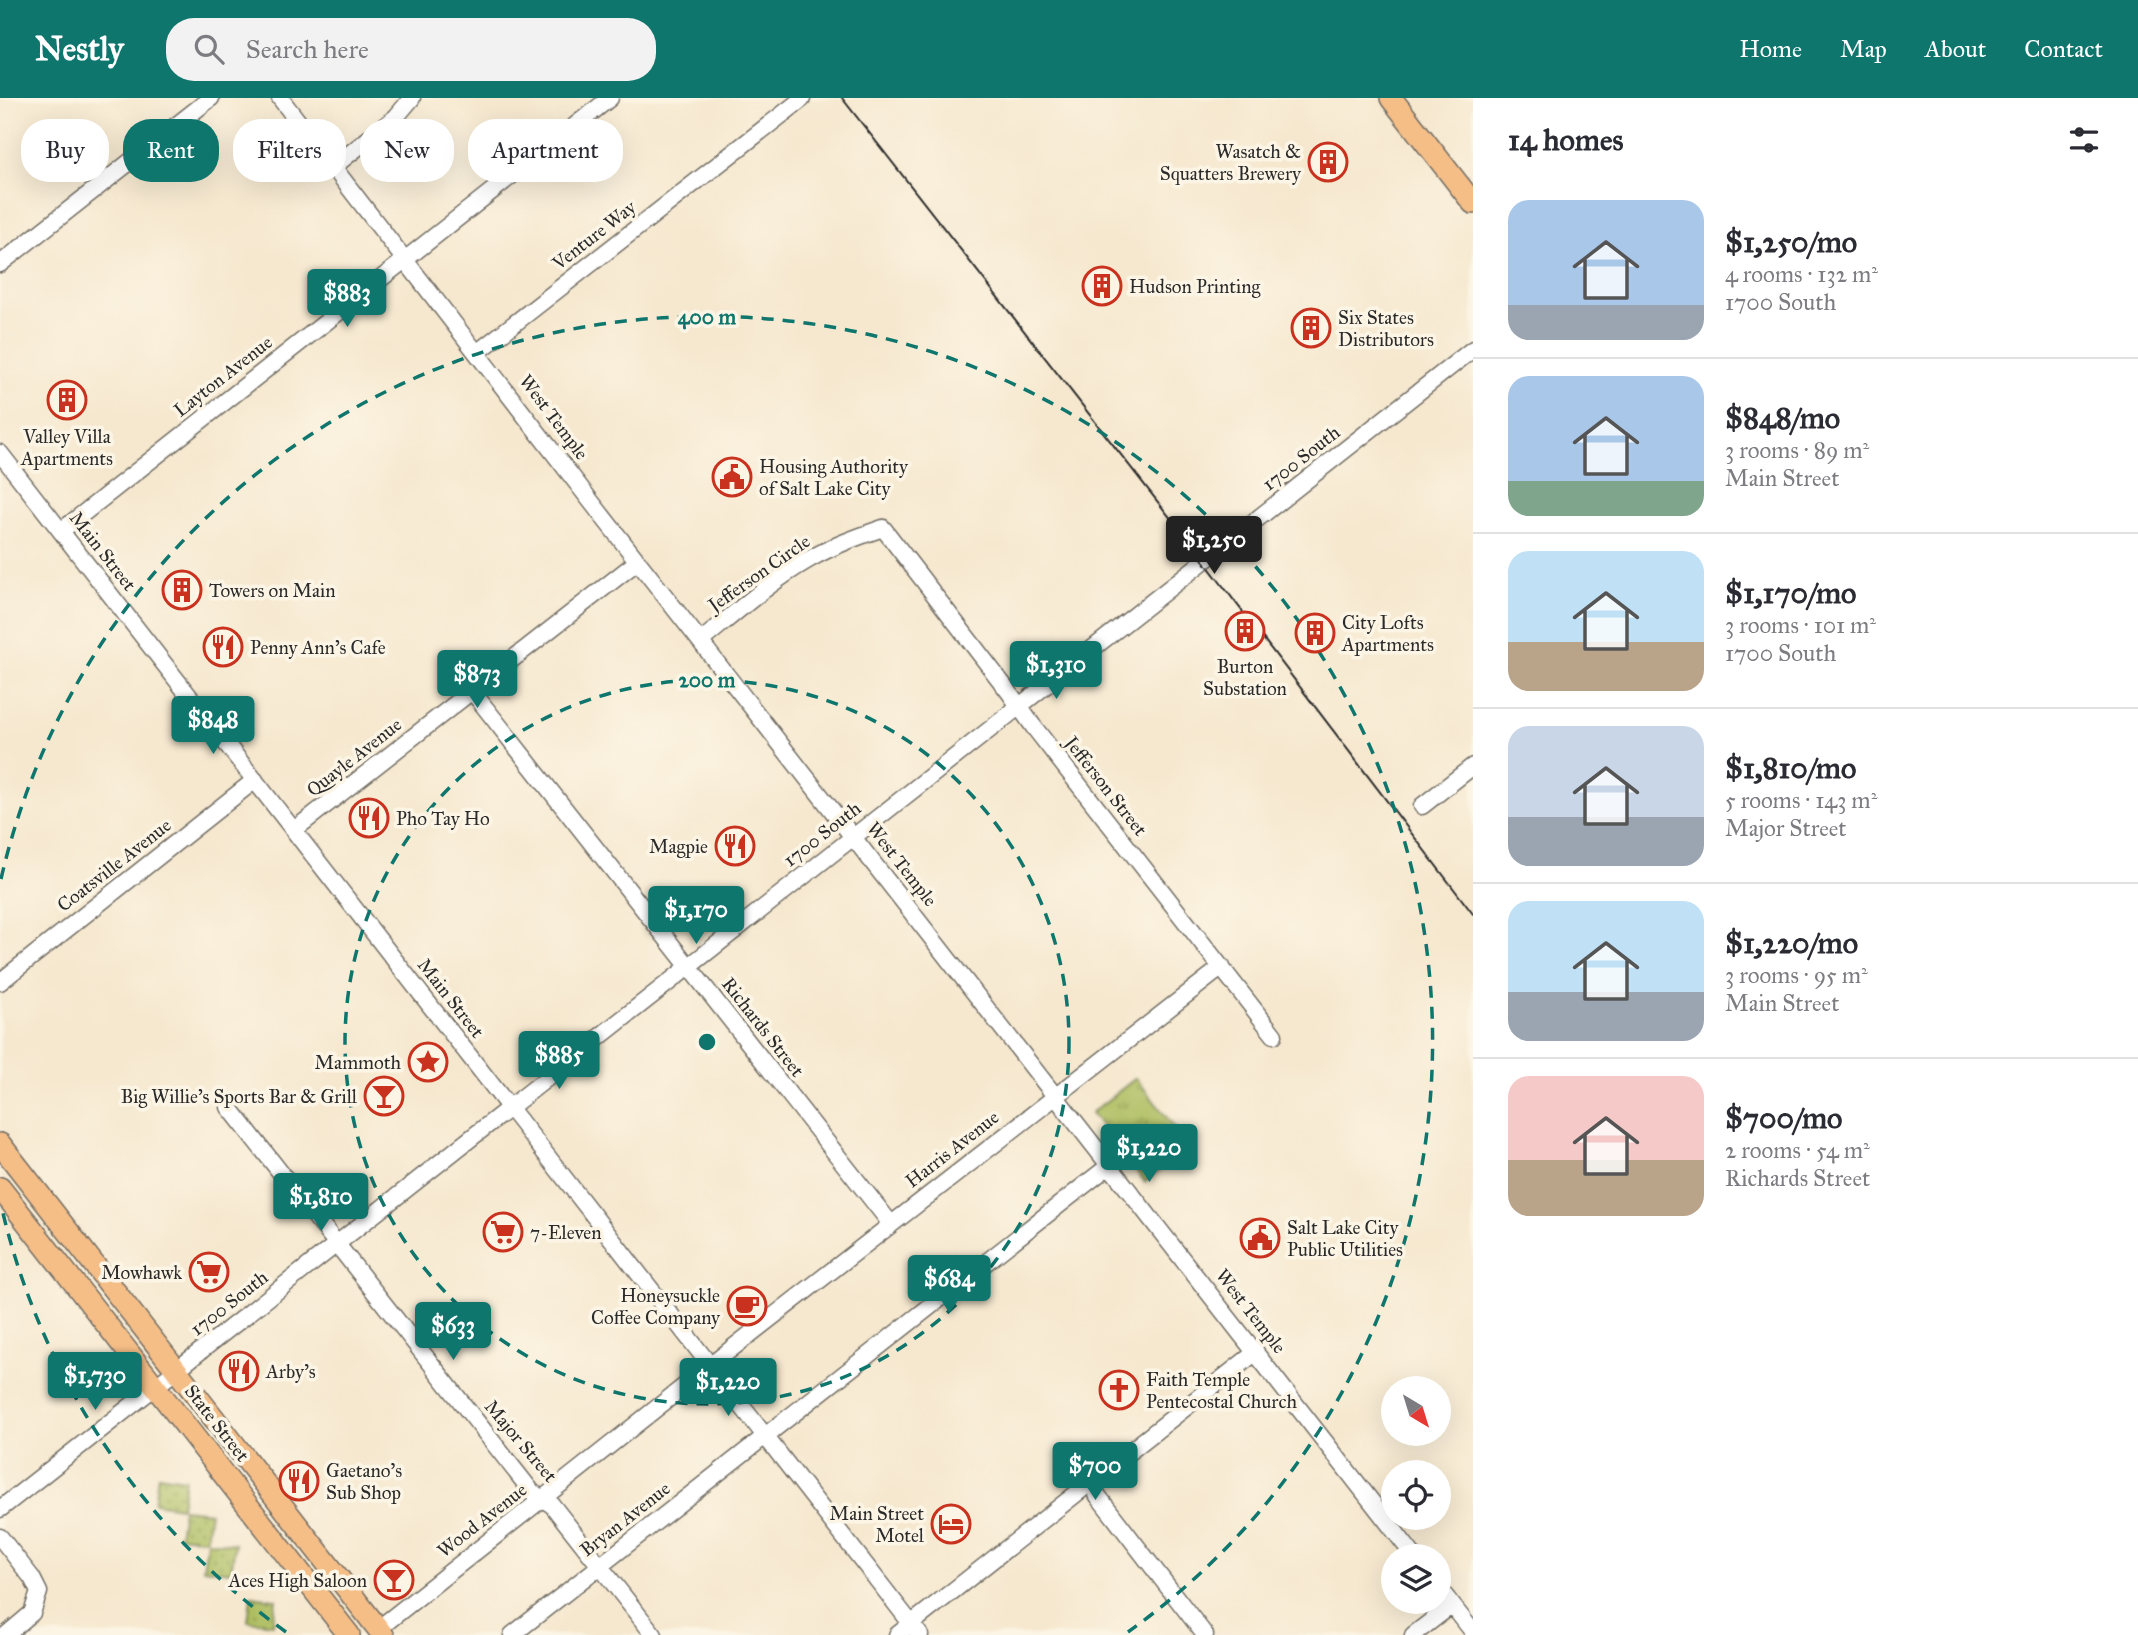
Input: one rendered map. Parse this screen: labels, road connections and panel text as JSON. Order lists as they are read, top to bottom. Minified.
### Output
{"streets":{"main road":["State Street"],"street":["Venture Way","Layton Avenue","West Temple","1700 South","Main Street","Jefferson Circle","Quayle Avenue","Jefferson Street","Coatsville Avenue","Richards Street","Harris Avenue","Major Street","Bryan Avenue","Wood Avenue"]},"crossings":[["Venture Way","West Temple"],["Layton Avenue","West Temple"],["Layton Avenue","Main Street"],["West Temple","1700 South"],["West Temple","Jefferson Circle"],["West Temple","Quayle Avenue"],["West Temple","Harris Avenue"],["West Temple","Bryan Avenue"],["1700 South","Main Street"],["1700 South","Jefferson Street"],["1700 South","Richards Street"],["1700 South","State Street"],["1700 South","Major Street"],["Main Street","Quayle Avenue"],["Main Street","Coatsville Avenue"],["Main Street","Harris Avenue"],["Main Street","Bryan Avenue"],["Main Street","Wood Avenue"],["Jefferson Circle","Jefferson Street"],["Quayle Avenue","Richards Street"],["Jefferson Street","Harris Avenue"],["Richards Street","Harris Avenue"],["Harris Avenue","Wood Avenue"],["State Street","Wood Avenue"],["Major Street","Bryan Avenue"],["Major Street","Wood Avenue"]],"places":{"building":["Wasatch & Squatters Brewery","Hudson Printing","Six States Distributors","Valley Villa Apartments","Towers on Main","Burton Substation","City Lofts Apartments"],"public building":["Housing Authority of Salt Lake City","Salt Lake City Public Utilities"],"restaurant":["Penny Ann's Cafe","Pho Tay Ho","Magpie","Arby's","Gaetano's Sub Shop"],"place":["Mammoth"],"bar":["Big Willie's Sports Bar & Grill","Aces High Saloon"],"supermarket":["7-Eleven","Mowhawk"],"cafe":["Honeysuckle Coffee Company"],"church":["Faith Temple Pentecostal Church"],"hotel":["Main Street Motel"]},"north":"bottom right","page":{"header":"Nestly","search":"Search here","nav":["Home","Map","About","Contact"],"heading":"14 homes","chip":["Buy","Rent","Filters","New","Apartment"],"list":[{"name":"$1,250/mo","note":"4 rooms · 132 m² · 1700 South"},{"name":"$848/mo","note":"3 rooms · 89 m² · Main Street"},{"name":"$1,170/mo","note":"3 rooms · 101 m² · 1700 South"},{"name":"$1,810/mo","note":"5 rooms · 143 m² · Major Street"},{"name":"$1,220/mo","note":"3 rooms · 95 m² · Main Street"},{"name":"$700/mo","note":"2 rooms · 54 m² · Richards Street"}],"price":["$883","$1,250","$1,310","$873","$848","$1,170","$885","$1,220","$1,810","$684","$633","$1,730","$1,220","$700"]},"rings":["400 m","200 m"]}
